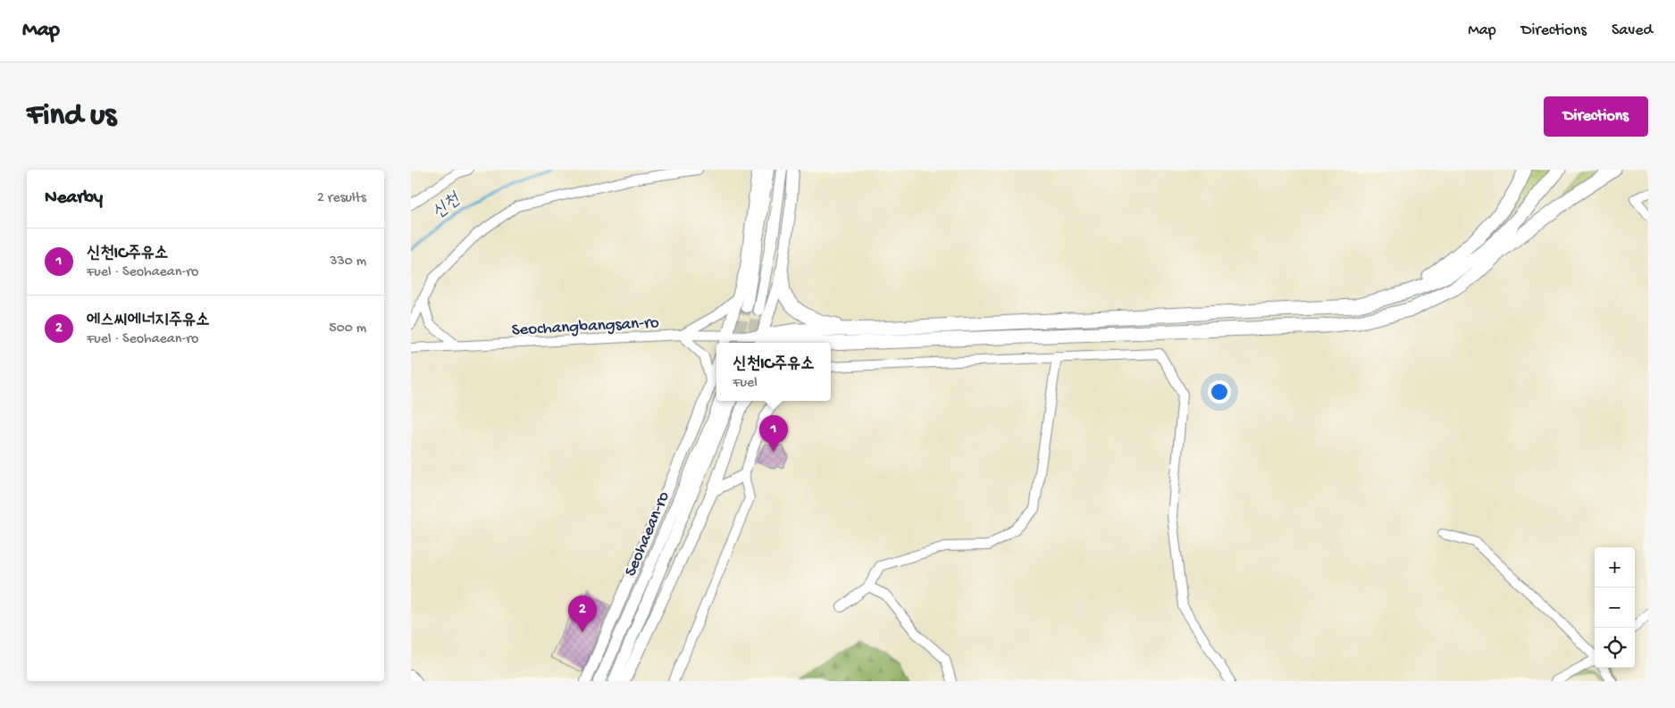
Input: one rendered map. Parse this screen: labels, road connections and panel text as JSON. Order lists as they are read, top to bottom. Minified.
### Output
{"streets":{"main road":["Seohaean-ro"],"street":["Seochangbangsan-ro"]},"water":["신천"],"page":{"header":"Map","nav":["Map","Directions","Saved"],"buttons":"Directions","title":"Find us","heading":["Nearby","2 results"],"list":[{"mark":"1","name":"신천IC주유소","note":"Fuel · Seohaean-ro","value":"330 m"},{"mark":"2","name":"에스씨에너지주유소","note":"Fuel · Seohaean-ro","value":"500 m"}],"popup":["신천IC주유소","Fuel"],"pins":["1","2"],"map_buttons":["+","−"]}}
